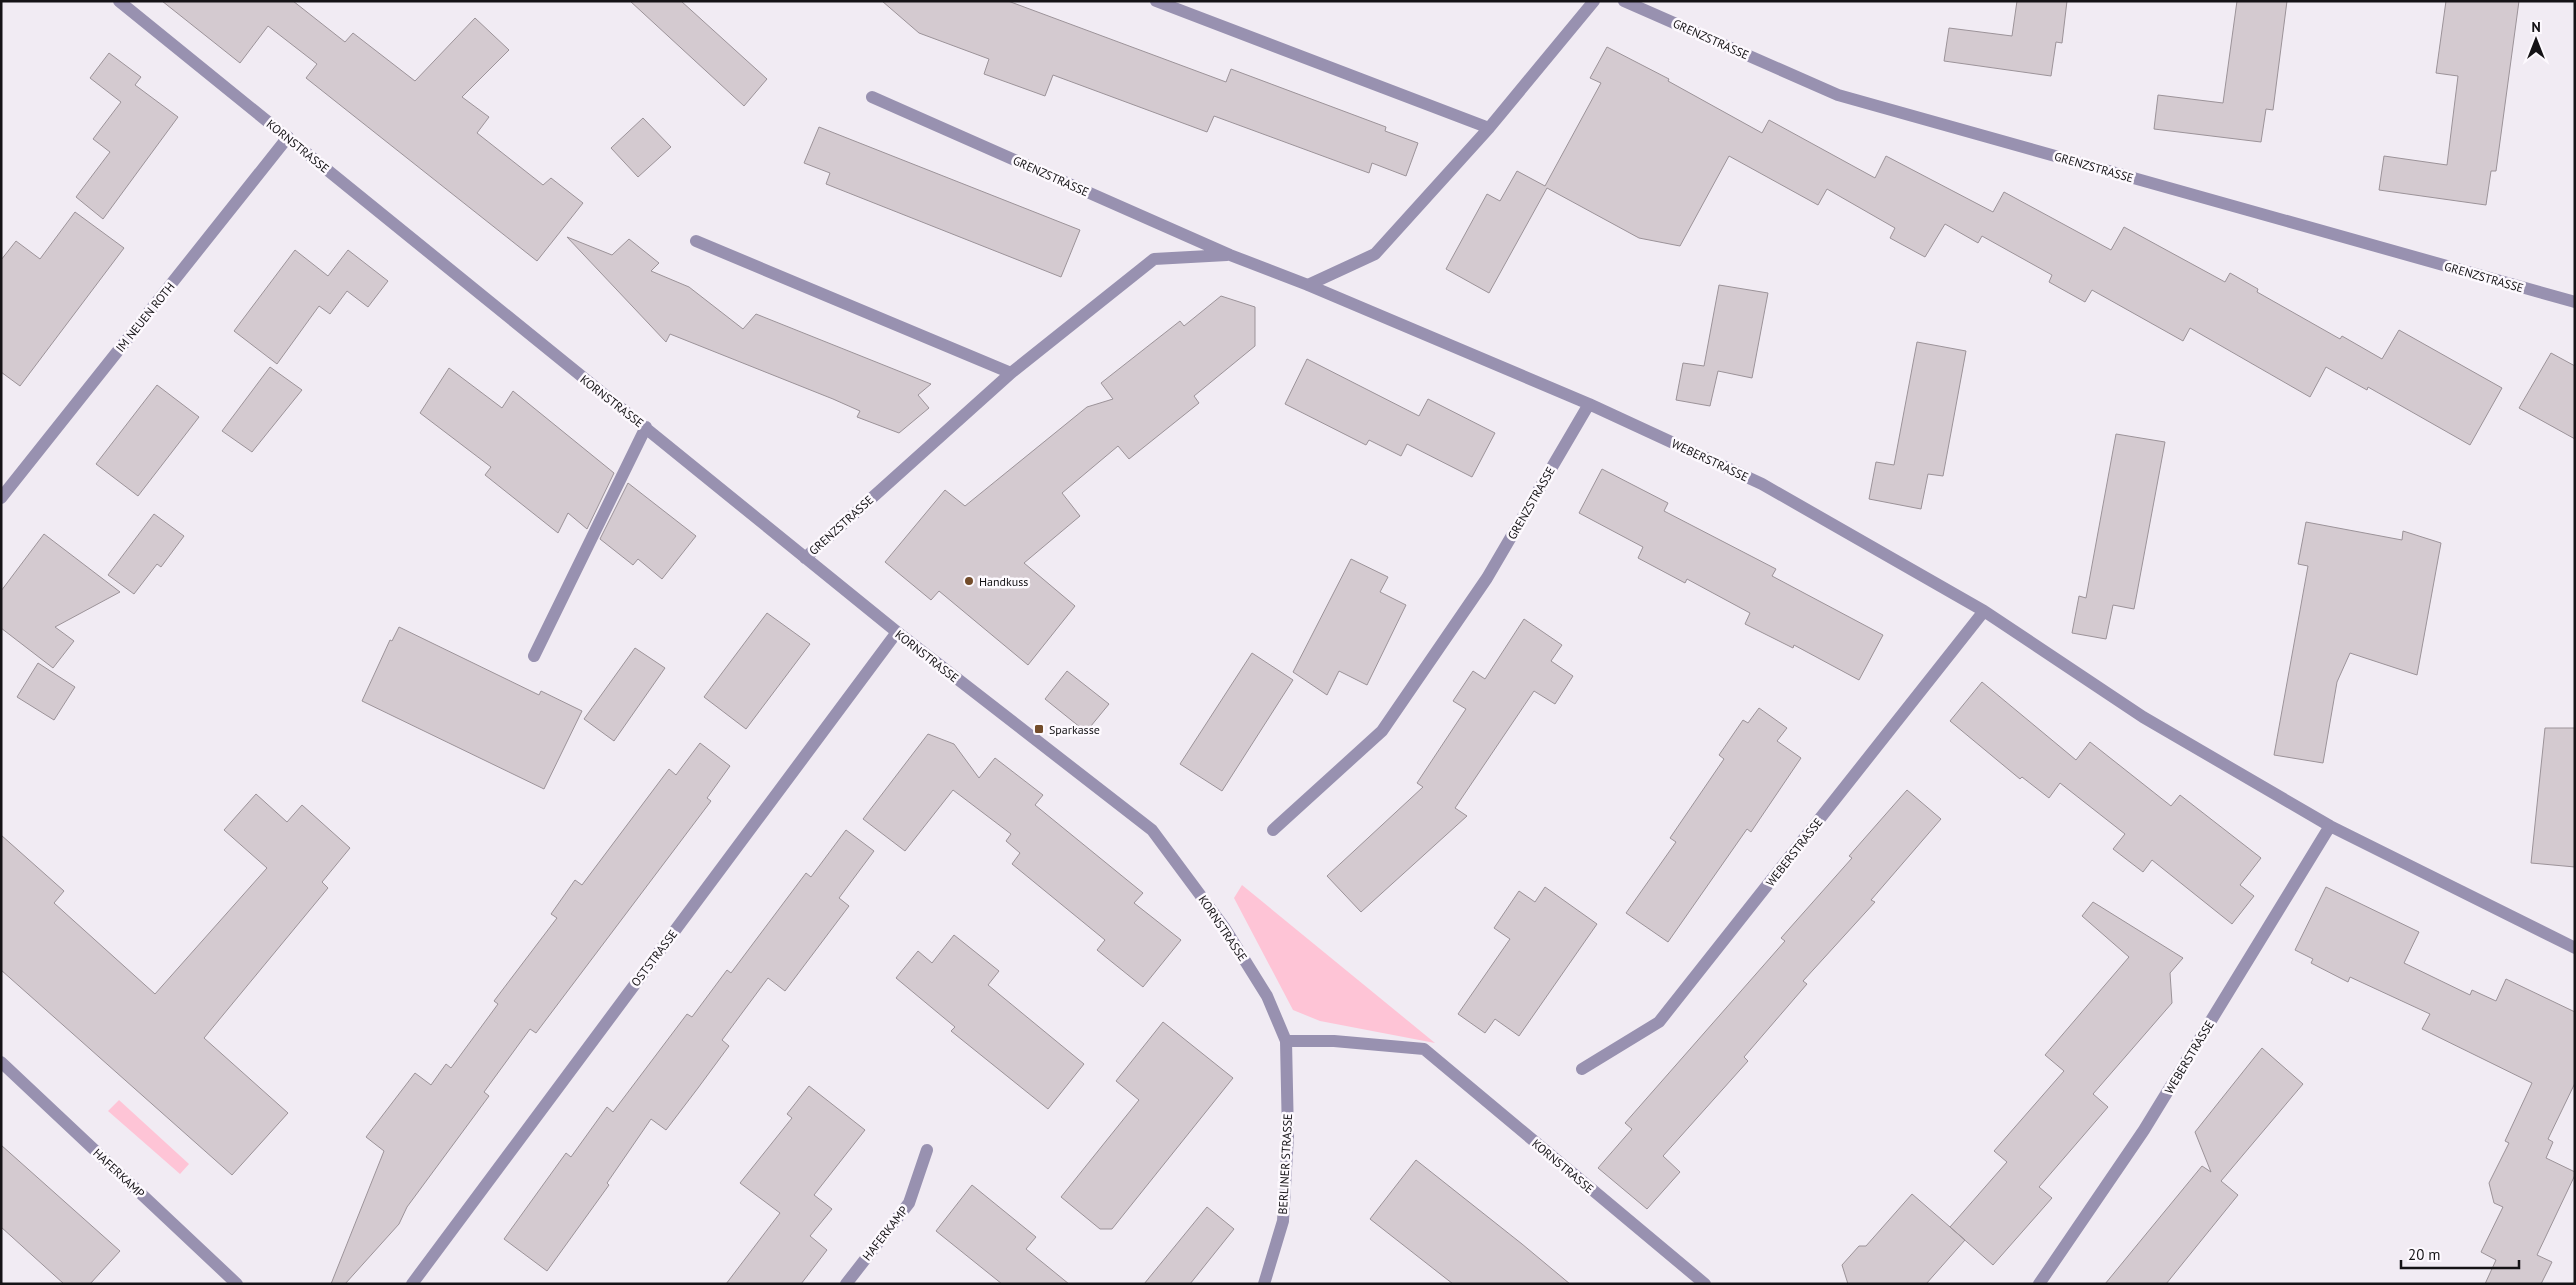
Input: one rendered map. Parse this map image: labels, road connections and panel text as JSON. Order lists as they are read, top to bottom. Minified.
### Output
{"streets":{"street":["GRENZSTRASSE","KORNSTRASSE","IM NEUEN ROTH","WEBERSTRASSE","OSTSTRASSE","BERLINER STRASSE","HAFERKAMP"]},"crossings":[["GRENZSTRASSE","KORNSTRASSE"],["GRENZSTRASSE","WEBERSTRASSE"],["KORNSTRASSE","IM NEUEN ROTH"],["KORNSTRASSE","OSTSTRASSE"],["KORNSTRASSE","BERLINER STRASSE"]],"places":{"other":["Handkuss"],"transit":["Sparkasse"]},"scale_bar":"20 m","north":"top"}
